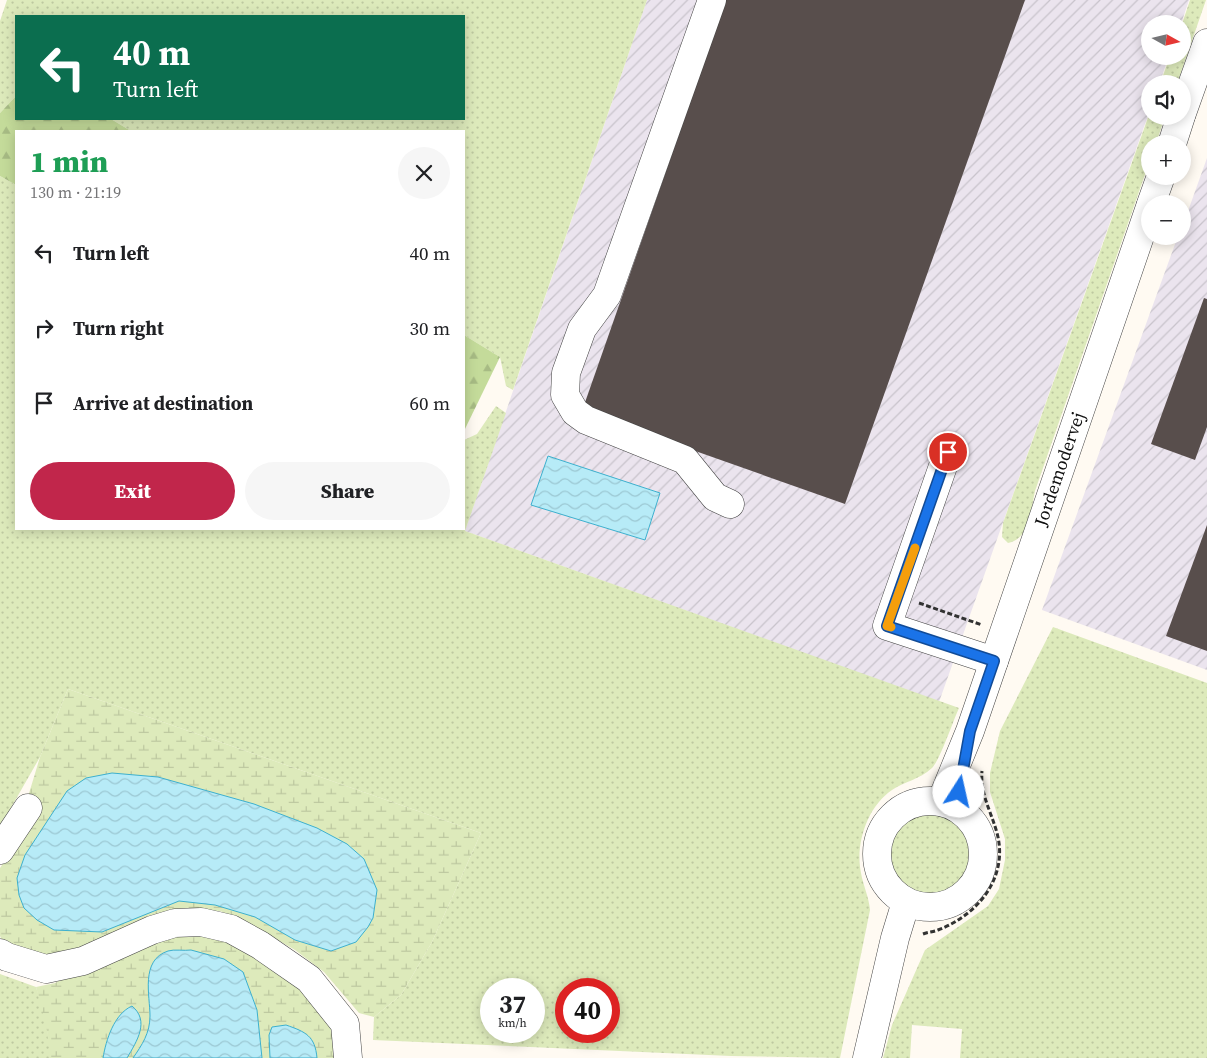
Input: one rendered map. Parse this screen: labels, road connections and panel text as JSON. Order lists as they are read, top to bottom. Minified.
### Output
{"streets":{"street":["Jordemodervej"]},"north":"right","page":{"map_buttons":["+","−"],"turn":["40 m","Turn left"],"heading":["1 min","130 m · 21:19"],"list":[{"name":"Turn left","value":"40 m"},{"name":"Turn right","value":"30 m"},{"name":"Arrive at destination","value":"60 m"}],"buttons":["Exit","Share"],"speed":"37 km/h","limit":"40"}}
